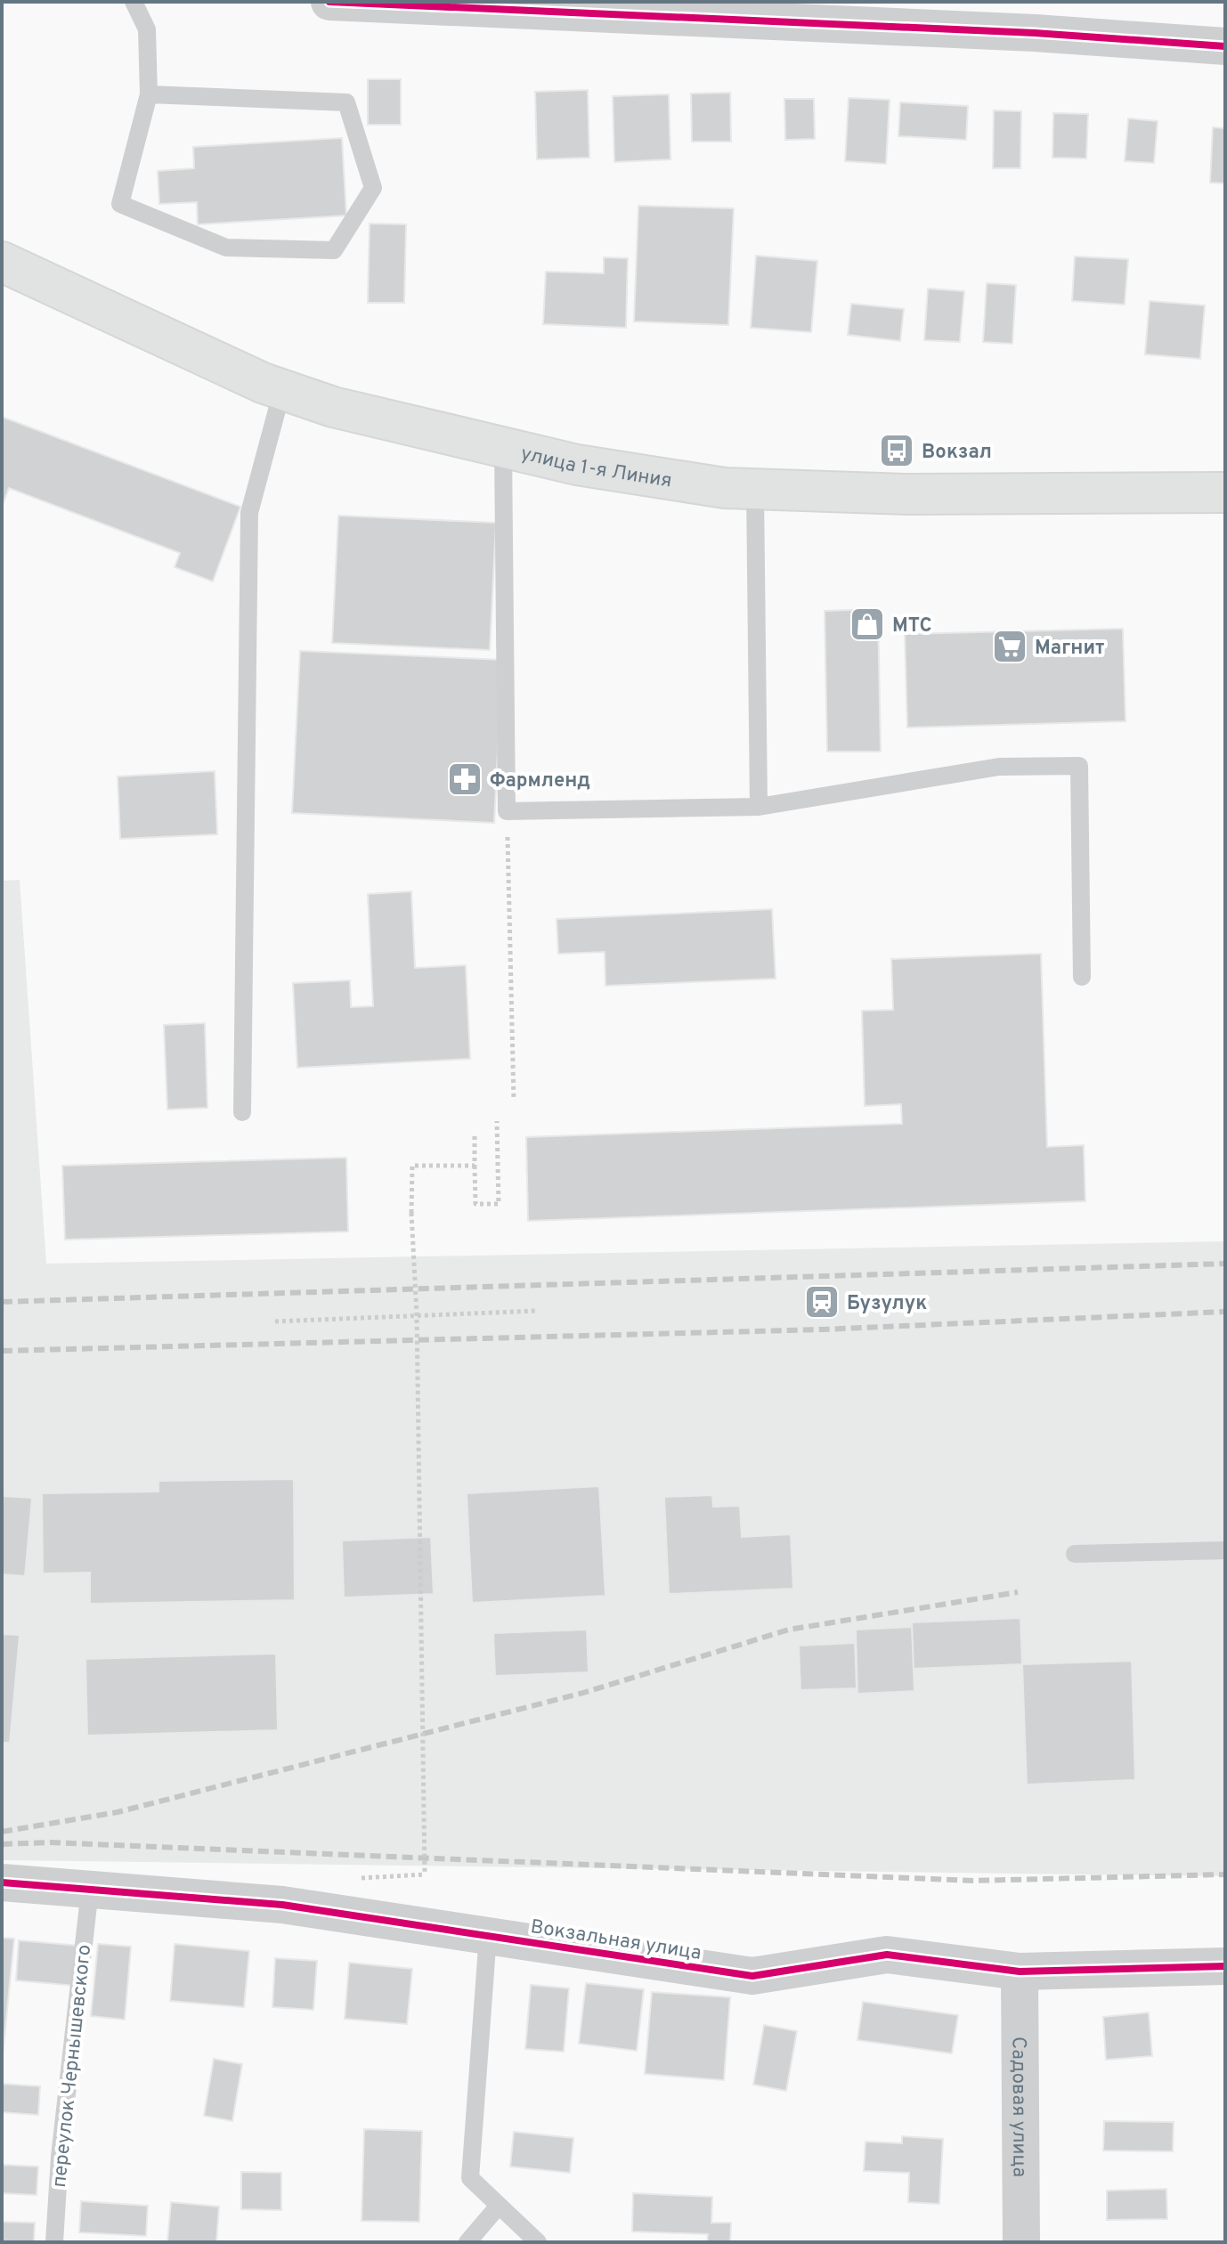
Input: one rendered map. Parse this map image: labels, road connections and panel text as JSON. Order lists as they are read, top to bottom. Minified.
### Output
{"streets":{"main road":["улица 1-я Линия"],"street":["Вокзальная улица","Садовая улица"],"lane":["переулок Чернышевского"]},"crossings":[["Вокзальная улица","переулок Чернышевского"],["Вокзальная улица","Садовая улица"]],"places":{"bus stop":["Вокзал"],"shop":["МТС"],"supermarket":["Магнит"],"pharmacy":["Фармленд"],"station":["Бузулук"]}}
